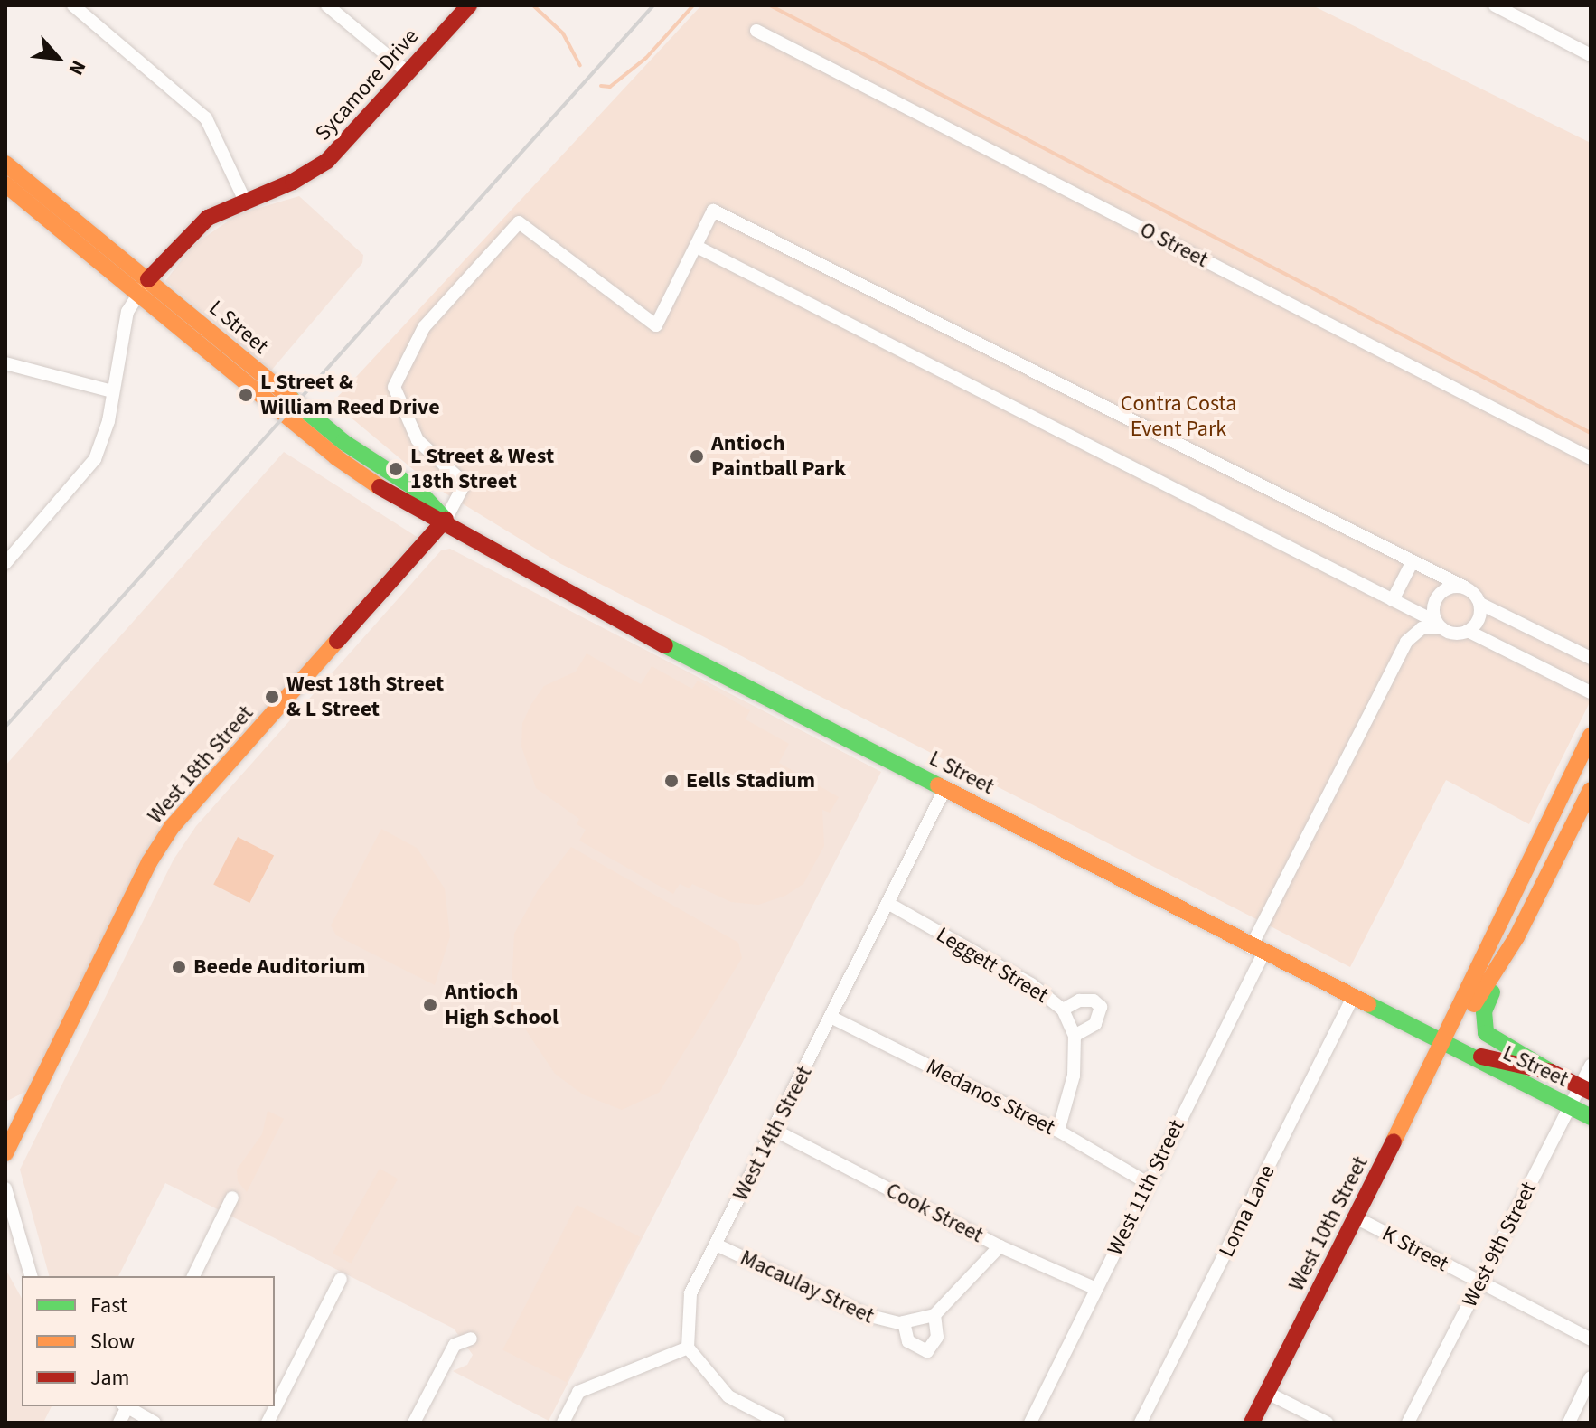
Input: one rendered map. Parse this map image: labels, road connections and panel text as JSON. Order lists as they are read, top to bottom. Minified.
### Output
{"streets":{"main road":["Sycamore Drive","L Street","West 18th Street","West 10th Street"],"street":["O Street","Leggett Street","Medanos Street","West 14th Street","West 11th Street","Loma Lane","Cook Street","West 9th Street","K Street","Macaulay Street"]},"crossings":[["Sycamore Drive","L Street"],["L Street","West 18th Street"],["L Street","West 14th Street"],["L Street","West 11th Street"],["L Street","Loma Lane"],["L Street","West 10th Street"],["L Street","West 9th Street"],["Leggett Street","Medanos Street"],["Leggett Street","West 14th Street"],["Medanos Street","West 14th Street"],["Medanos Street","West 11th Street"],["West 14th Street","Cook Street"],["West 14th Street","Macaulay Street"],["West 11th Street","Cook Street"],["West 10th Street","K Street"],["West 9th Street","K Street"]],"parks":["Contra Costa Event Park"],"places":["L Street & William Reed Drive","Antioch Paintball Park","L Street & West 18th Street","West 18th Street & L Street","Eells Stadium","Beede Auditorium","Antioch High School"],"legend":["Fast","Slow","Jam"],"north":"bottom right"}
